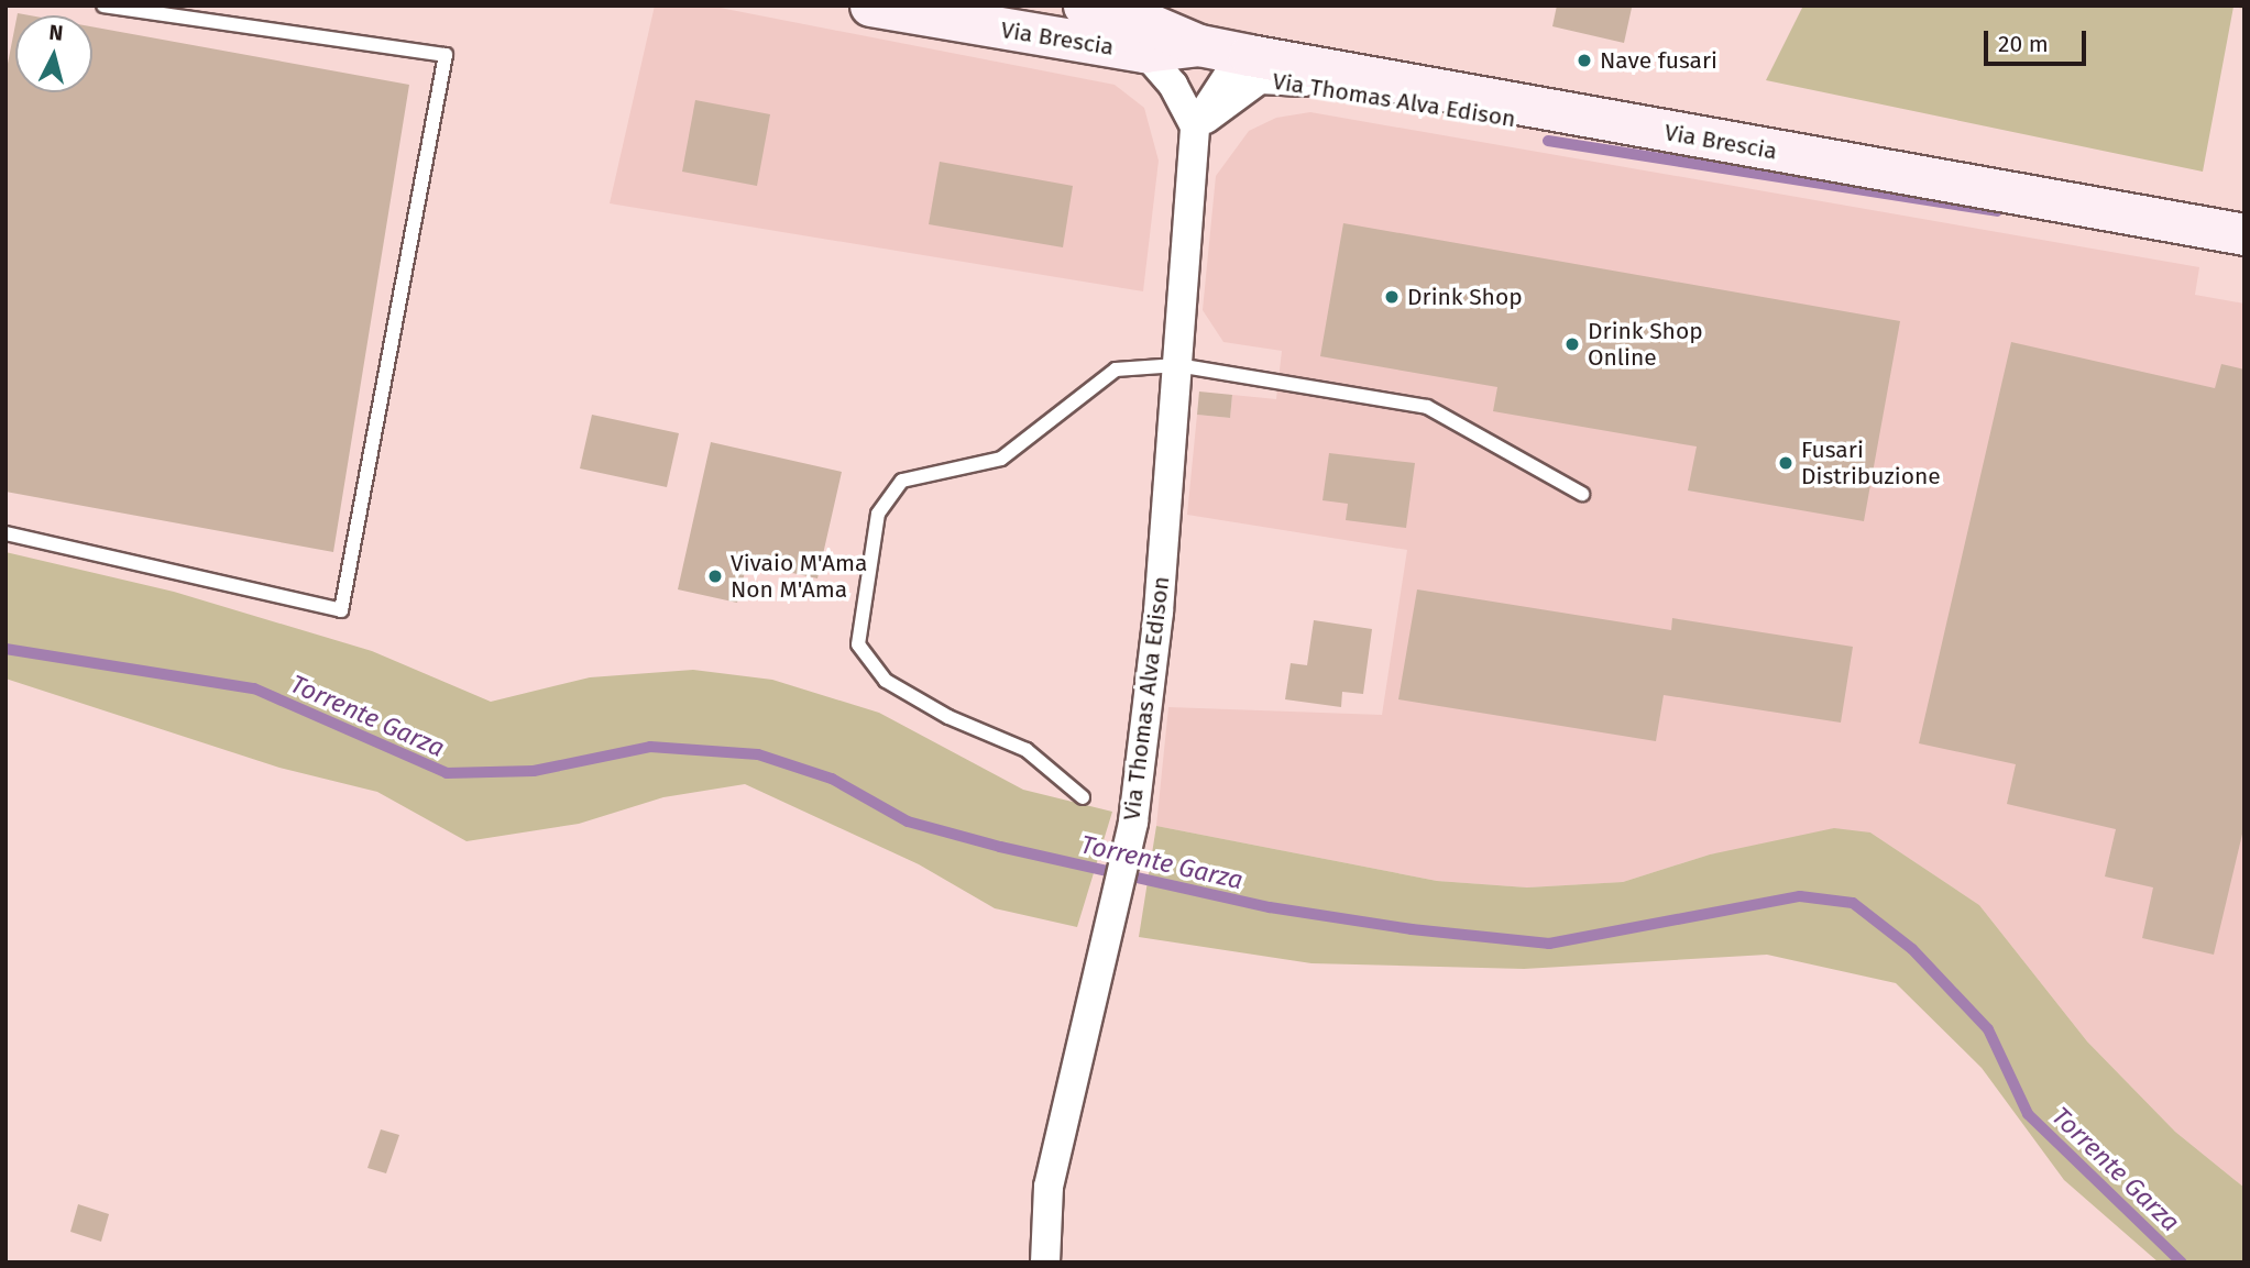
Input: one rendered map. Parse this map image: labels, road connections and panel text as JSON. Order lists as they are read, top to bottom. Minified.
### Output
{"streets":{"main road":["Via Brescia"],"street":["Via Thomas Alva Edison"]},"crossings":[["Via Brescia","Via Thomas Alva Edison"]],"water":["Torrente Garza"],"places":["Nave fusari","Drink Shop","Drink Shop Online","Fusari Distribuzione","Vivaio M'Ama Non M'Ama"],"scale_bar":"20 m","north":"top"}
